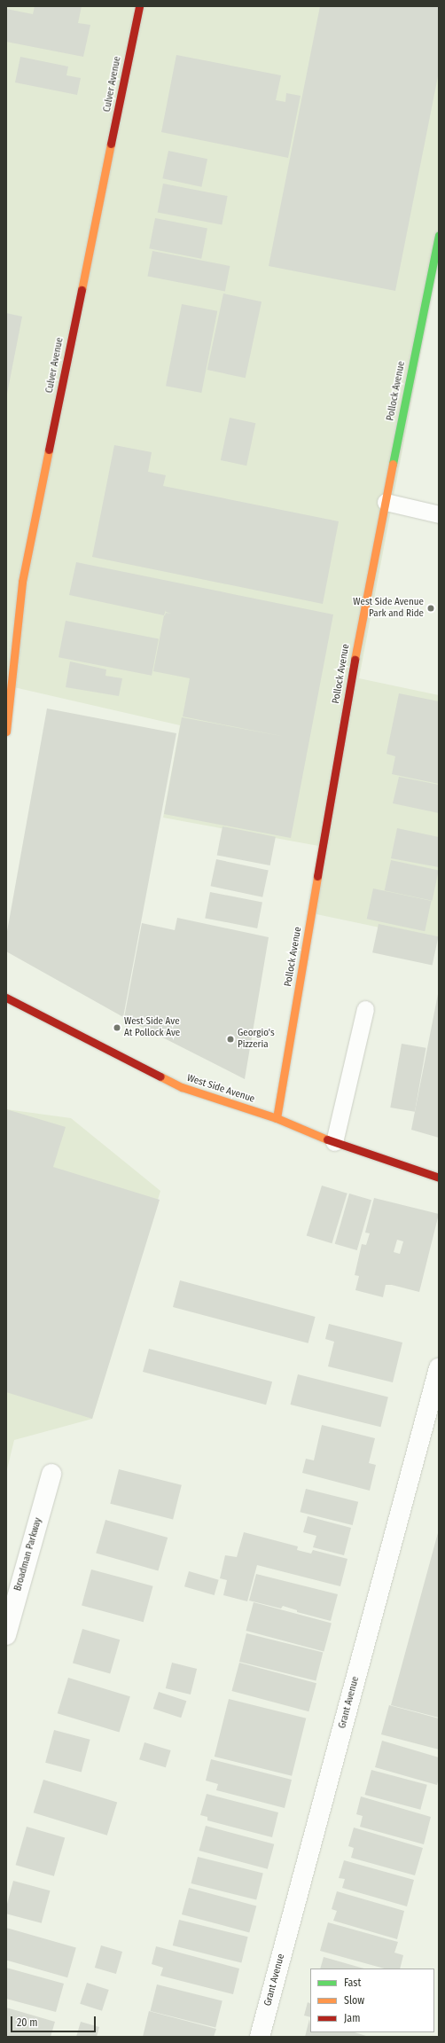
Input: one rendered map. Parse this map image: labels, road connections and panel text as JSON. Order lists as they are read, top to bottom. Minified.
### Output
{"streets":{"street":["Culver Avenue","Pollock Avenue","West Side Avenue","Broadman Parkway","Grant Avenue"]},"crossings":[["Pollock Avenue","West Side Avenue"]],"places":["West Side Avenue Park and Ride","West Side Ave At Pollock Ave","Georgio's Pizzeria"],"legend":["Fast","Slow","Jam"],"scale_bar":"20 m"}
